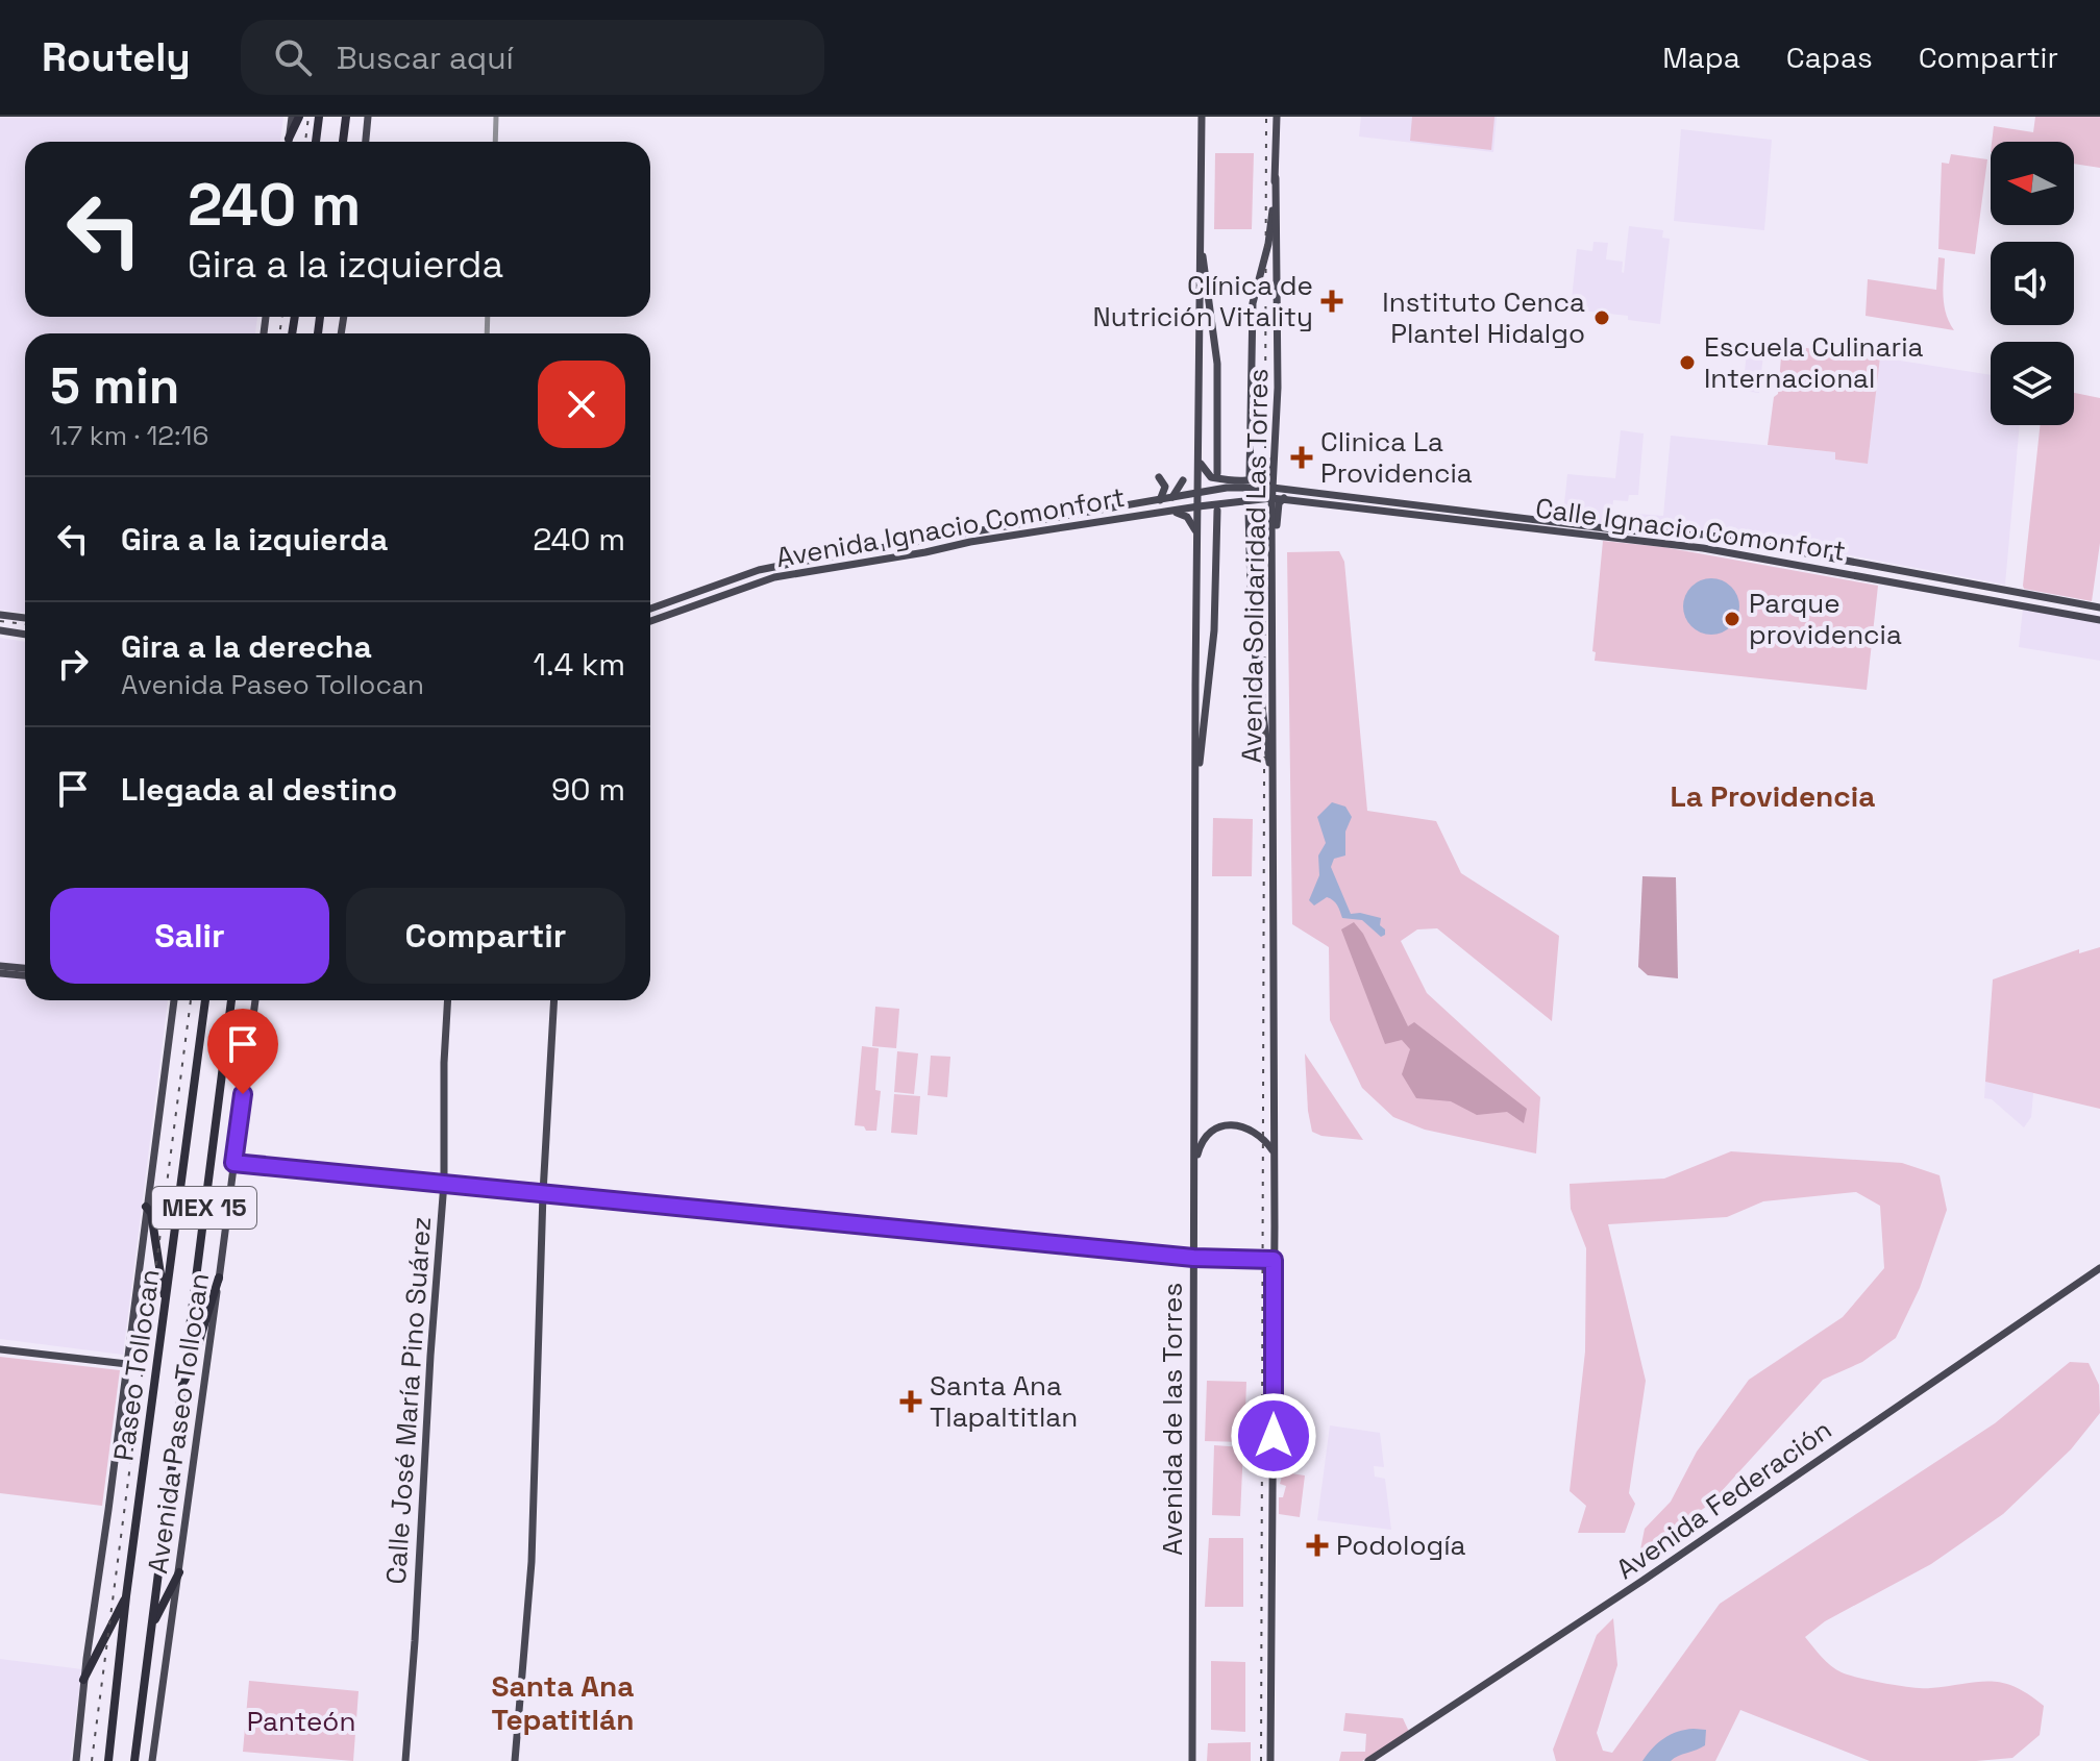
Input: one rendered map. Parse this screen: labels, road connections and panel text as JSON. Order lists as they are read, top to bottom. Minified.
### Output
{"streets":{"highway":["MEX 15","Paseo Tollocan"],"main road":["Avenida Ignacio Comonfort","Calle Ignacio Comonfort","Avenida Solidaridad Las Torres","Calle José María Pino Suárez","Avenida de las Torres","Avenida Paseo Tollocan","Avenida Federación"]},"crossings":[["Avenida Ignacio Comonfort","Calle Ignacio Comonfort"],["Avenida Ignacio Comonfort","Avenida Solidaridad Las Torres"],["Calle Ignacio Comonfort","Avenida Solidaridad Las Torres"],["Avenida Solidaridad Las Torres","Avenida de las Torres"]],"districts":["La Providencia","Santa Ana Tepatitlán"],"parks":["Panteón"],"places":{"health":["Clínica de Nutrición Vitality","Clinica La Providencia","Santa Ana Tlapaltitlan","Podología"],"other":["Instituto Cenca Plantel Hidalgo","Escuela Culinaria Internacional","Parque providencia"]},"north":"left","page":{"header":"Routely","search":"Buscar aquí","nav":["Mapa","Capas","Compartir"],"turn":["240 m","Gira a la izquierda"],"heading":["5 min","1.7 km · 12:16"],"list":[{"name":"Gira a la izquierda","value":"240 m"},{"name":"Gira a la derecha","note":"Avenida Paseo Tollocan","value":"1.4 km"},{"name":"Llegada al destino","value":"90 m"}],"buttons":["Salir","Compartir"]}}
